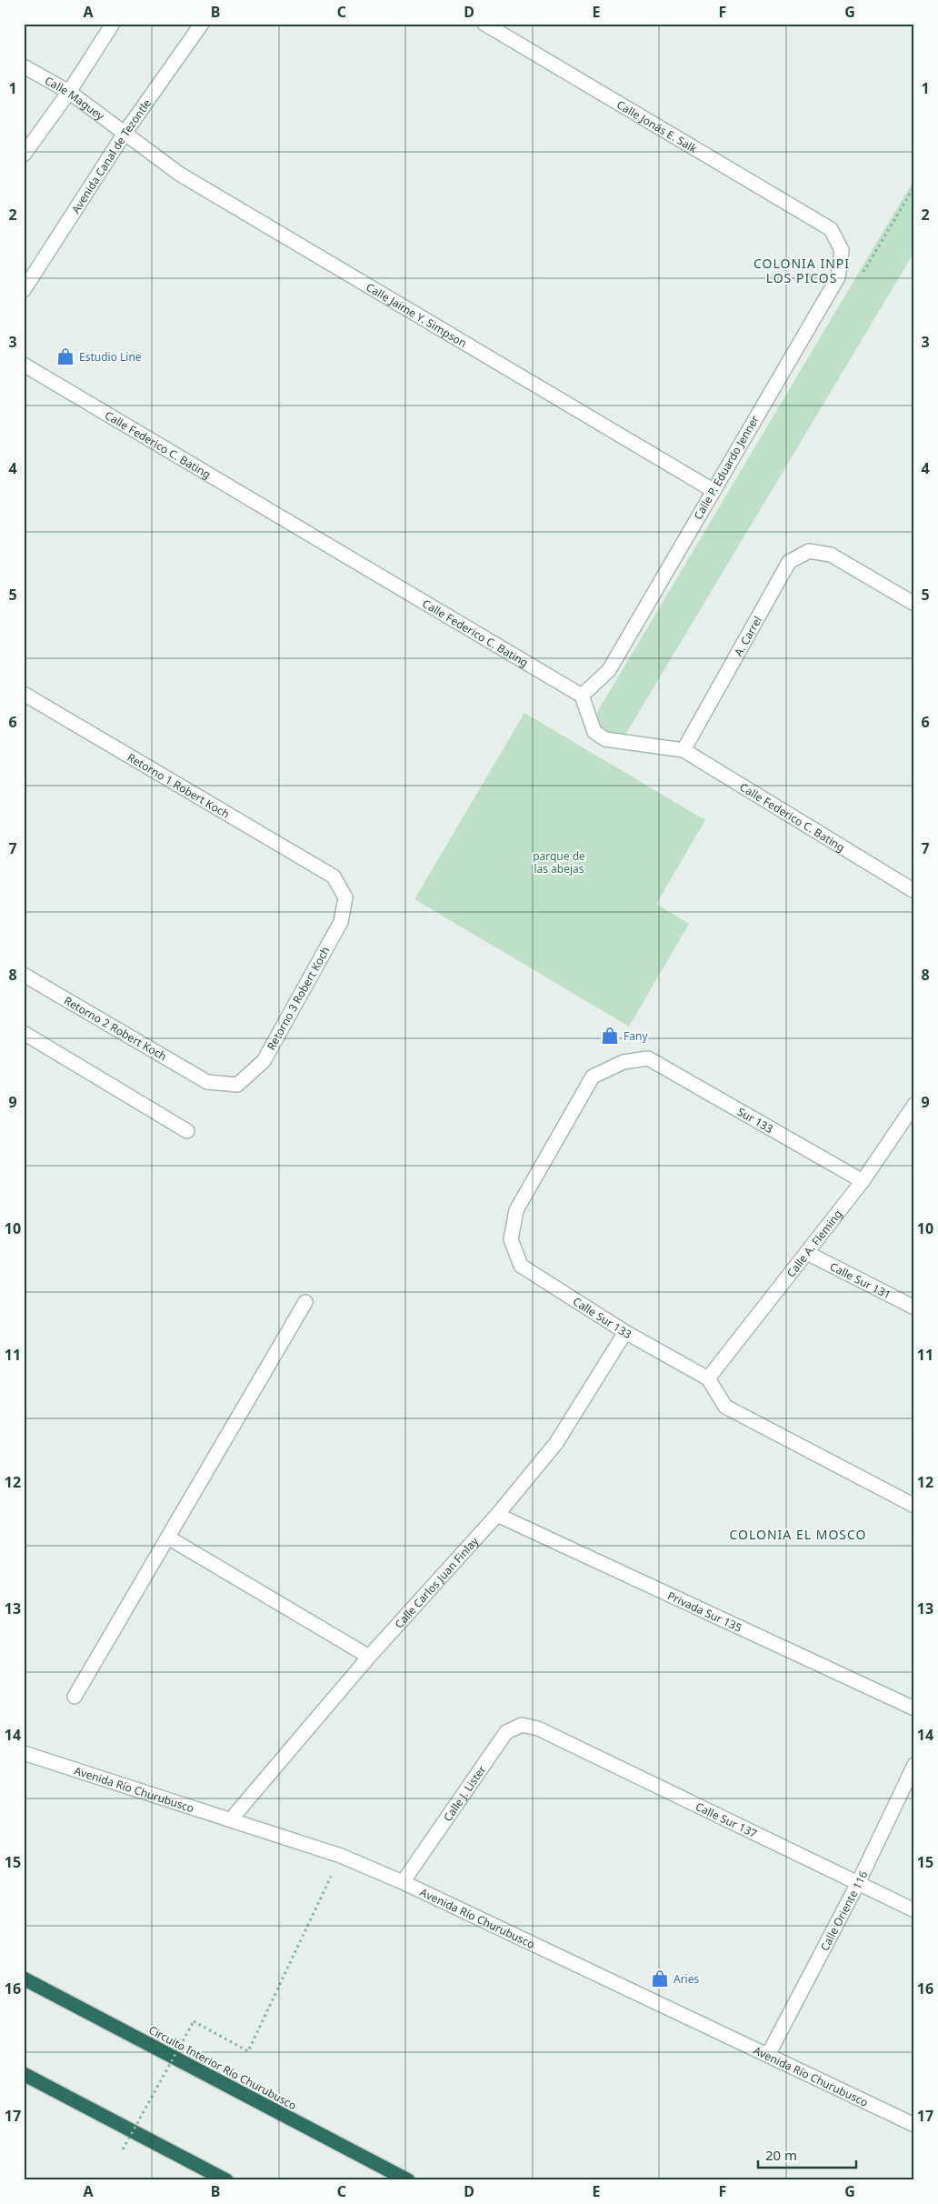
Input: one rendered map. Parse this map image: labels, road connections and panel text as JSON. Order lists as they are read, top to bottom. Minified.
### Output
{"streets":{"highway":["Circuito Interior Río Churubusco"],"street":["Calle Maguey","Calle Jonás E. Salk","Avenida Canal de Tezontle","Calle Jaime Y. Simpson","Calle Federico C. Bating","Calle P. Eduardo Jenner","A. Carrel","Retorno 1 Robert Koch","Retorno 3 Robert Koch","Retorno 2 Robert Koch","Sur 133","Calle A. Fleming","Calle Sur 131","Calle Sur 133","Calle Carlos Juan Finlay","Privada Sur 135","Avenida Río Churubusco","Calle J. Lister","Calle Sur 137","Calle Oriente 116"]},"crossings":[["Calle Maguey","Avenida Canal de Tezontle"],["Calle Maguey","Calle Jaime Y. Simpson"],["Calle Jonás E. Salk","Calle P. Eduardo Jenner"],["Avenida Canal de Tezontle","Calle Jaime Y. Simpson"],["Calle Jaime Y. Simpson","Calle P. Eduardo Jenner"],["Calle Federico C. Bating","Calle P. Eduardo Jenner"],["Calle Federico C. Bating","A. Carrel"],["Retorno 1 Robert Koch","Retorno 3 Robert Koch"],["Retorno 3 Robert Koch","Retorno 2 Robert Koch"],["Sur 133","Calle A. Fleming"],["Sur 133","Calle Sur 133"],["Calle A. Fleming","Calle Sur 131"],["Calle A. Fleming","Calle Sur 133"],["Calle Sur 133","Calle Carlos Juan Finlay"],["Calle Carlos Juan Finlay","Privada Sur 135"],["Calle Carlos Juan Finlay","Avenida Río Churubusco"],["Avenida Río Churubusco","Calle J. Lister"],["Avenida Río Churubusco","Calle Oriente 116"],["Calle J. Lister","Calle Sur 137"],["Calle Sur 137","Calle Oriente 116"]],"districts":["COLONIA INPI LOS PICOS","COLONIA EL MOSCO"],"parks":["parque de las abejas"],"places":{"shop":["Estudio Line","Fany","Aries"]},"scale_bar":"20 m","grid":{"columns":["A","B","C","D","E","F","G"],"rows":["1","2","3","4","5","6","7","8","9","10","11","12","13","14","15","16","17"]}}
